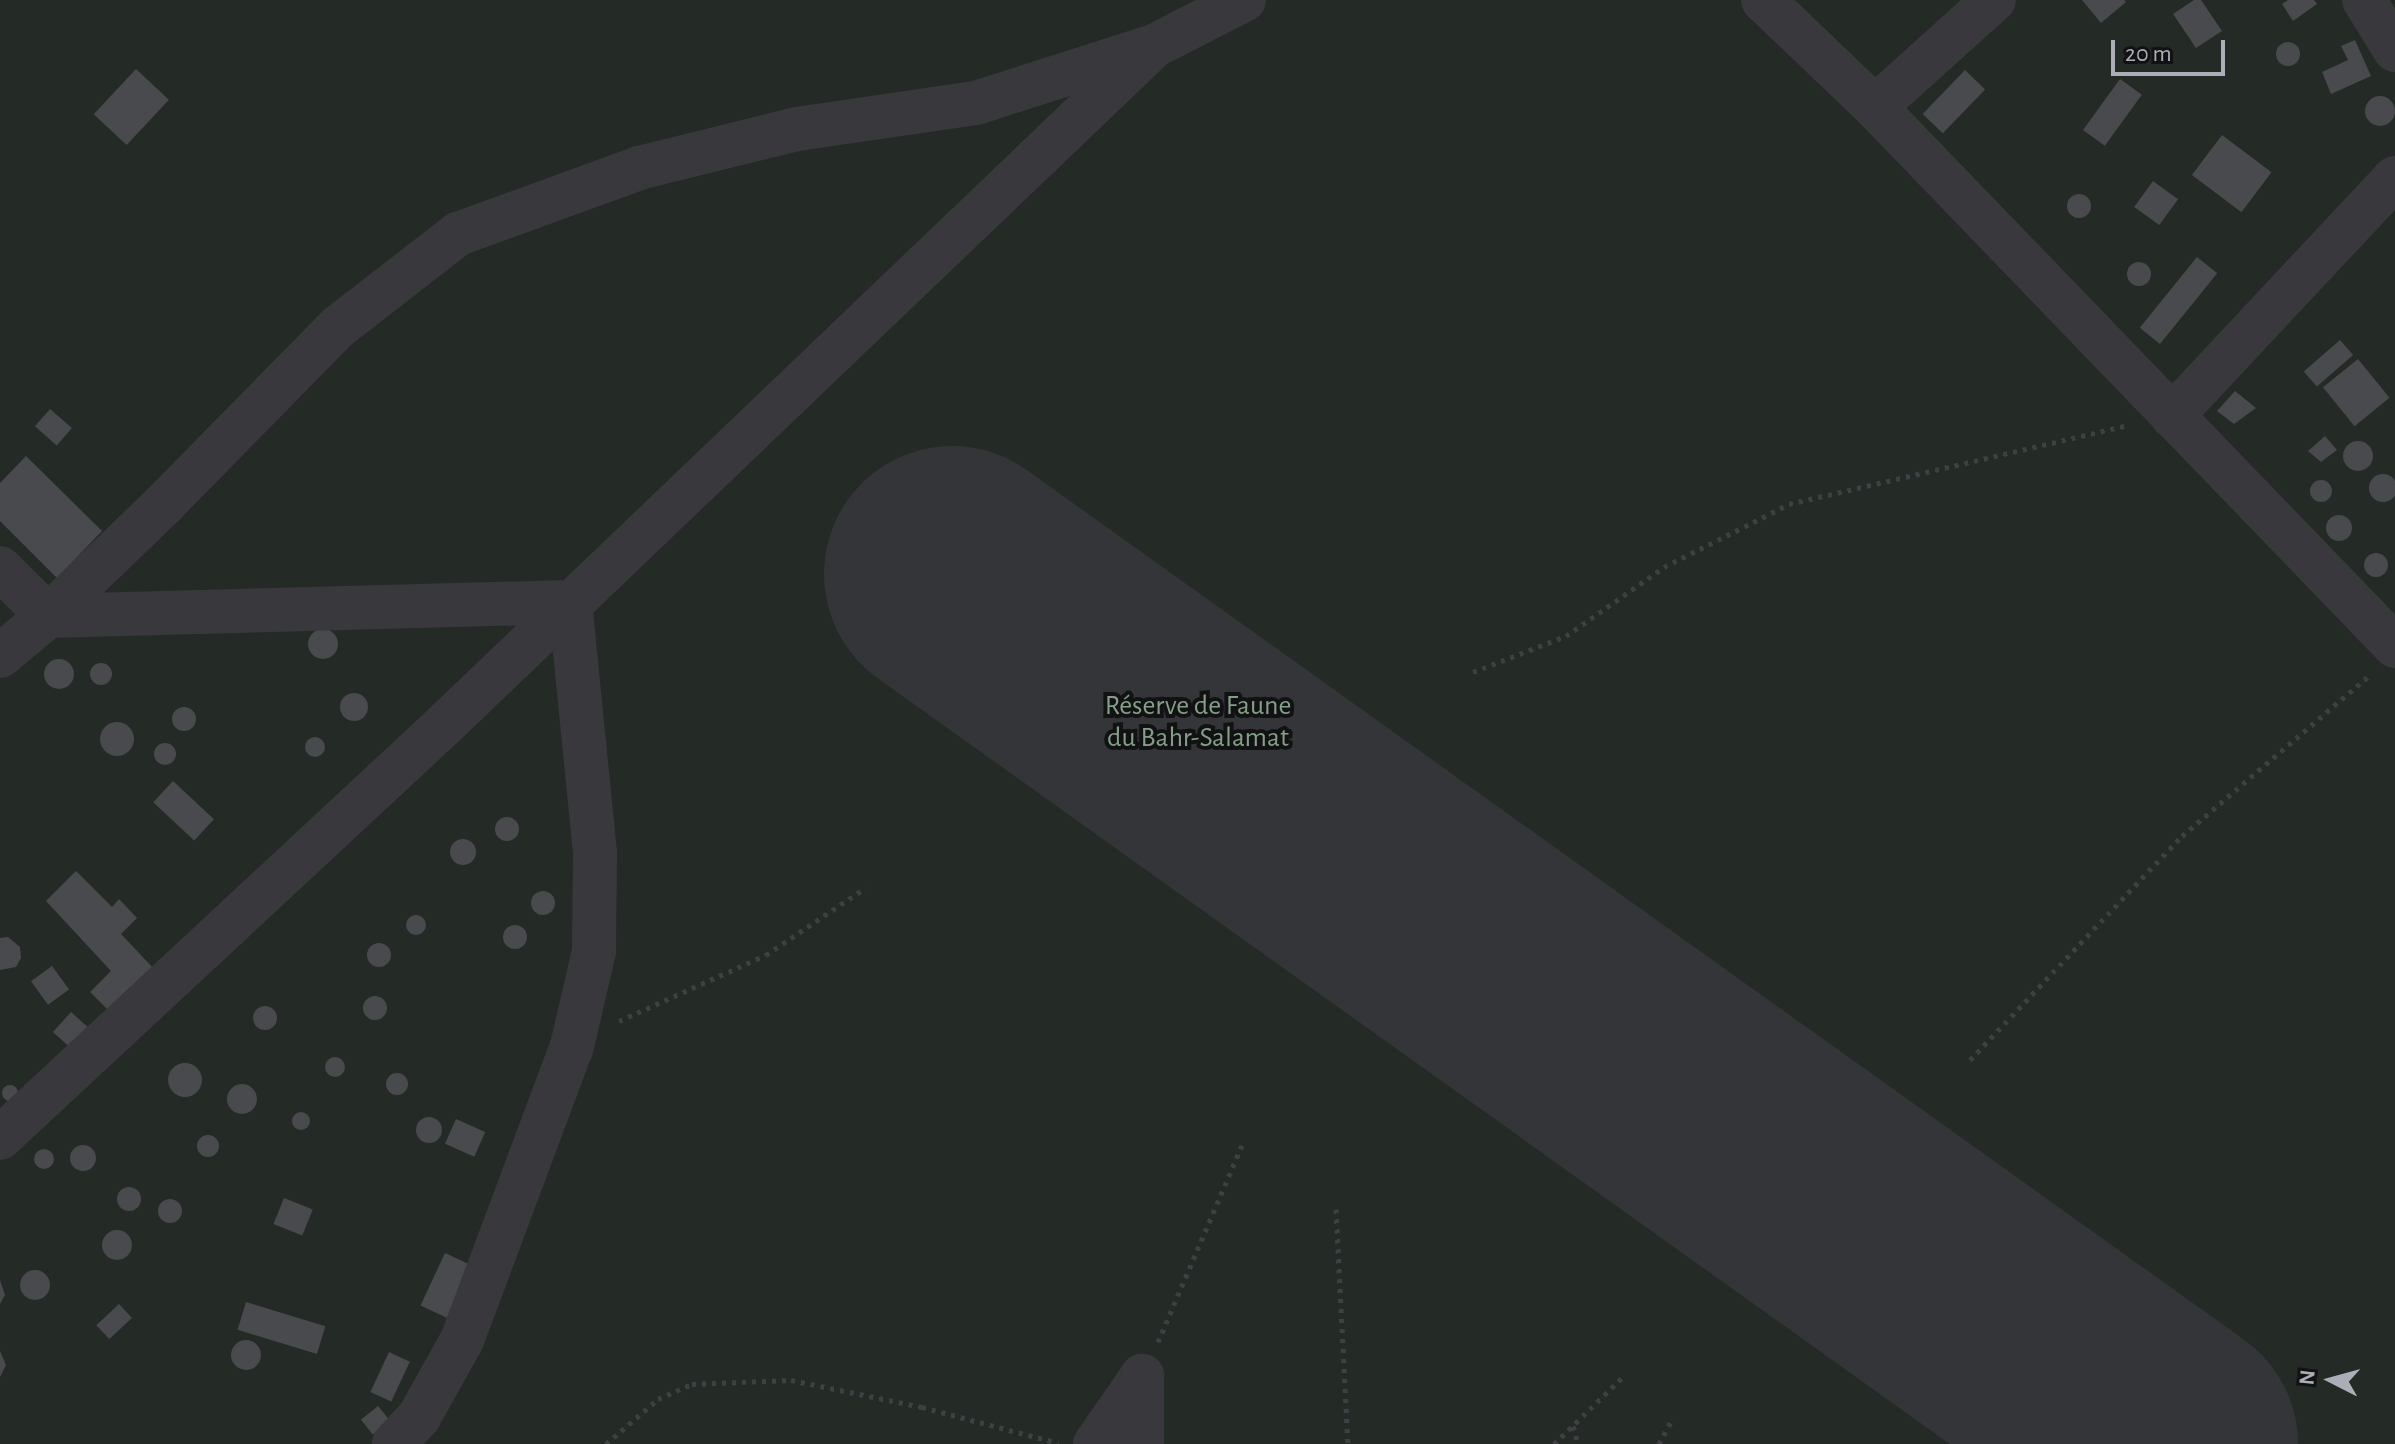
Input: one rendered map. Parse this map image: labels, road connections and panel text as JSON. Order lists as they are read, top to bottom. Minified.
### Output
{"parks":["Réserve de Faune du Bahr-Salamat"],"scale_bar":"20 m","north":"left"}
